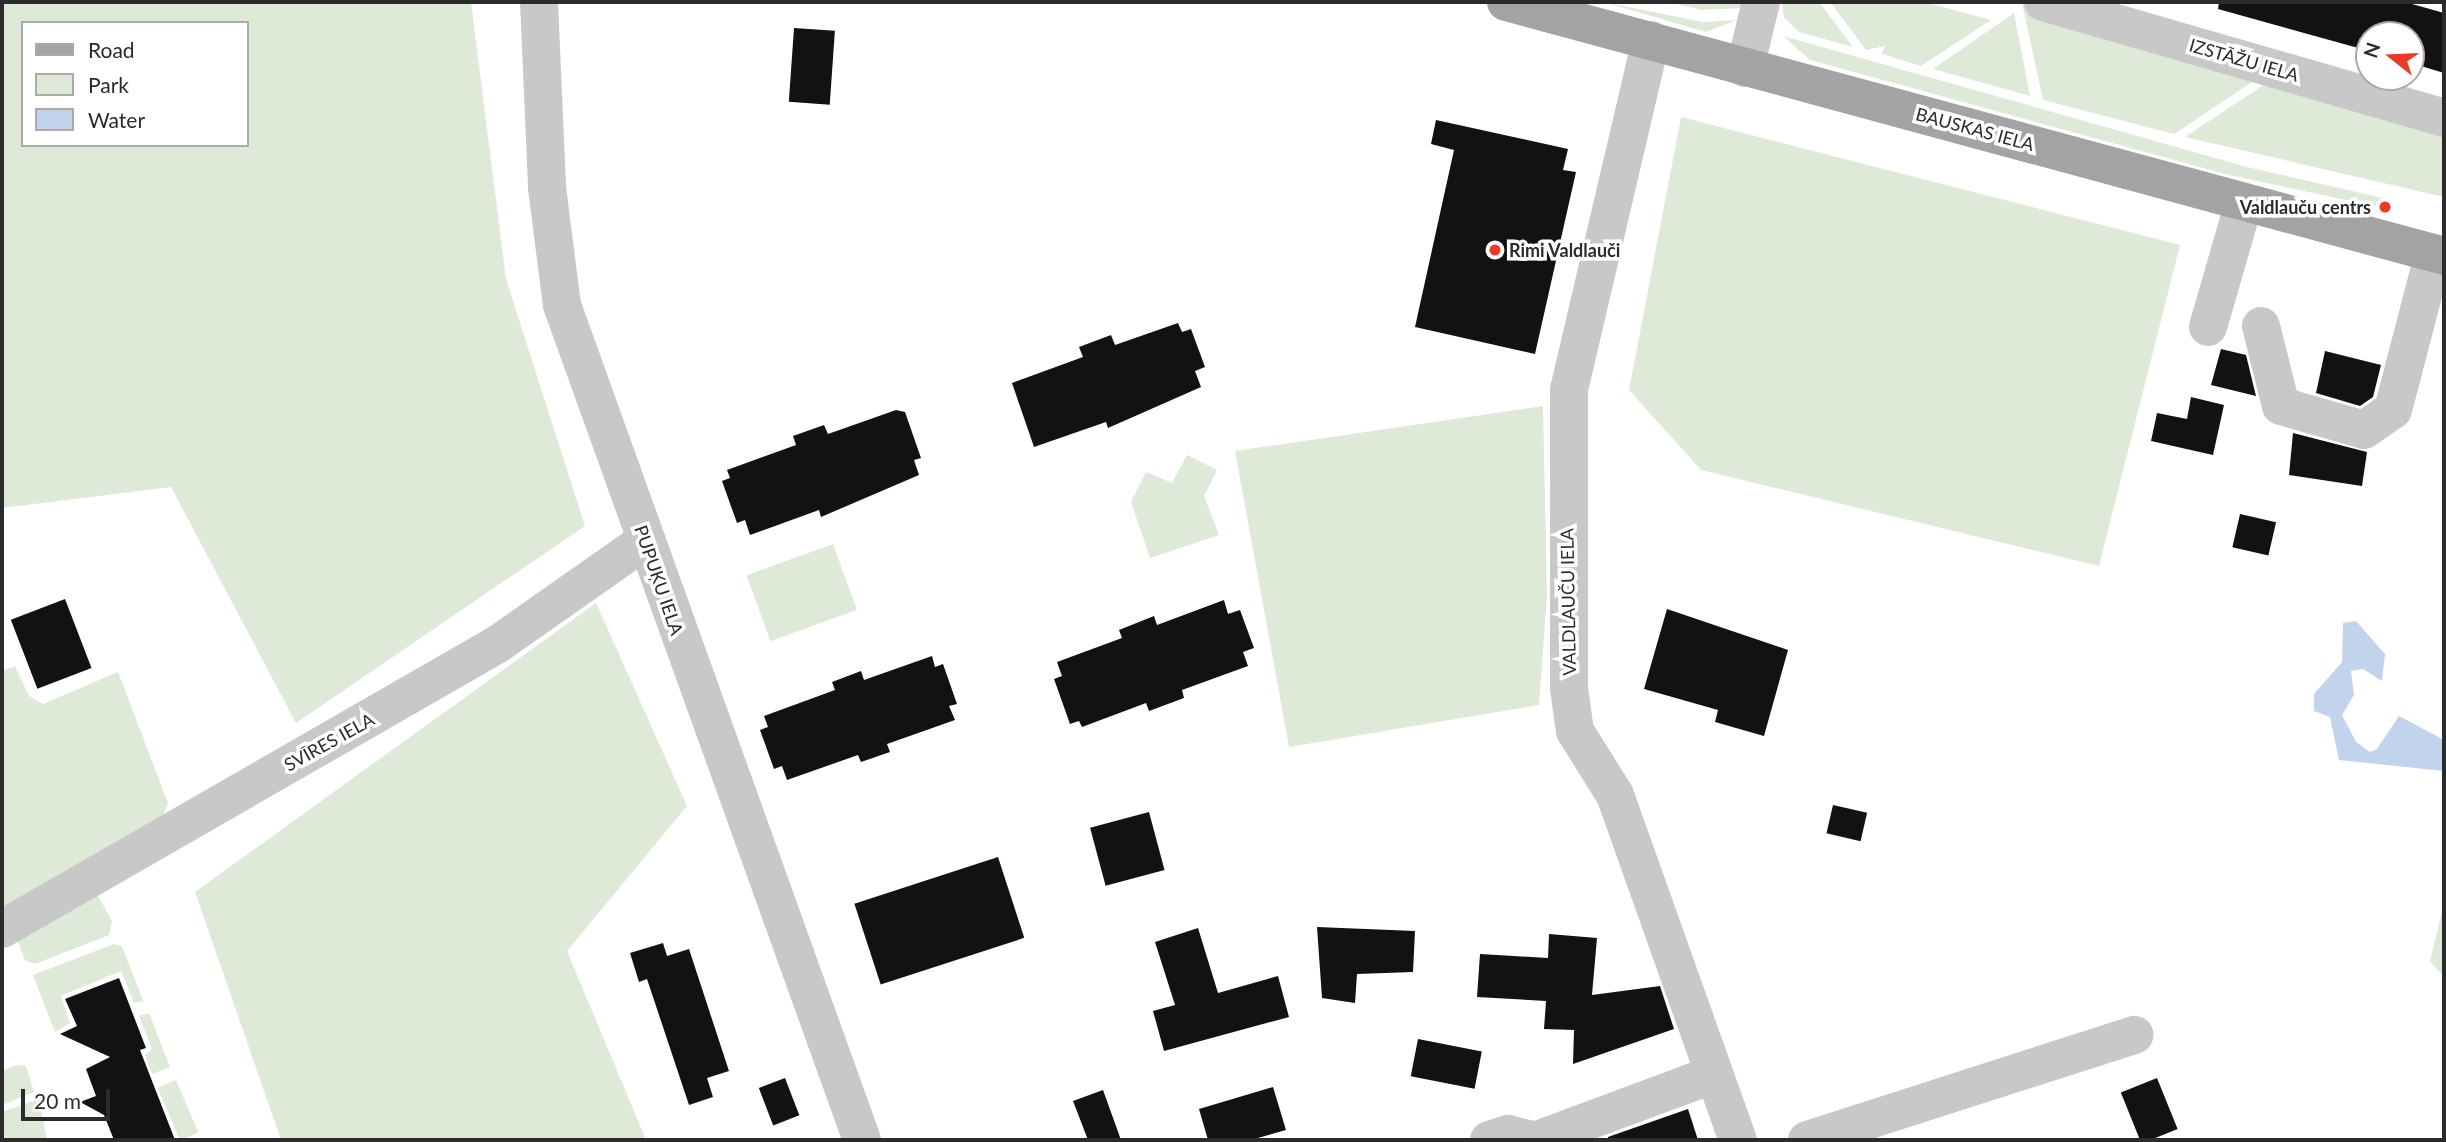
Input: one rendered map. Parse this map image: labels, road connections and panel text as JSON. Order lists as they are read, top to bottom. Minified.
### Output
{"streets":{"main road":["BAUSKAS IELA"],"street":["IZSTĀŽU IELA","PUPUĶU IELA","VALDLAUČU IELA","SVĪRES IELA"]},"crossings":[["BAUSKAS IELA","VALDLAUČU IELA"],["PUPUĶU IELA","SVĪRES IELA"]],"places":["Valdlauču centrs","Rimi Valdlauči"],"legend":["Road","Park","Water"],"scale_bar":"20 m","north":"left"}
